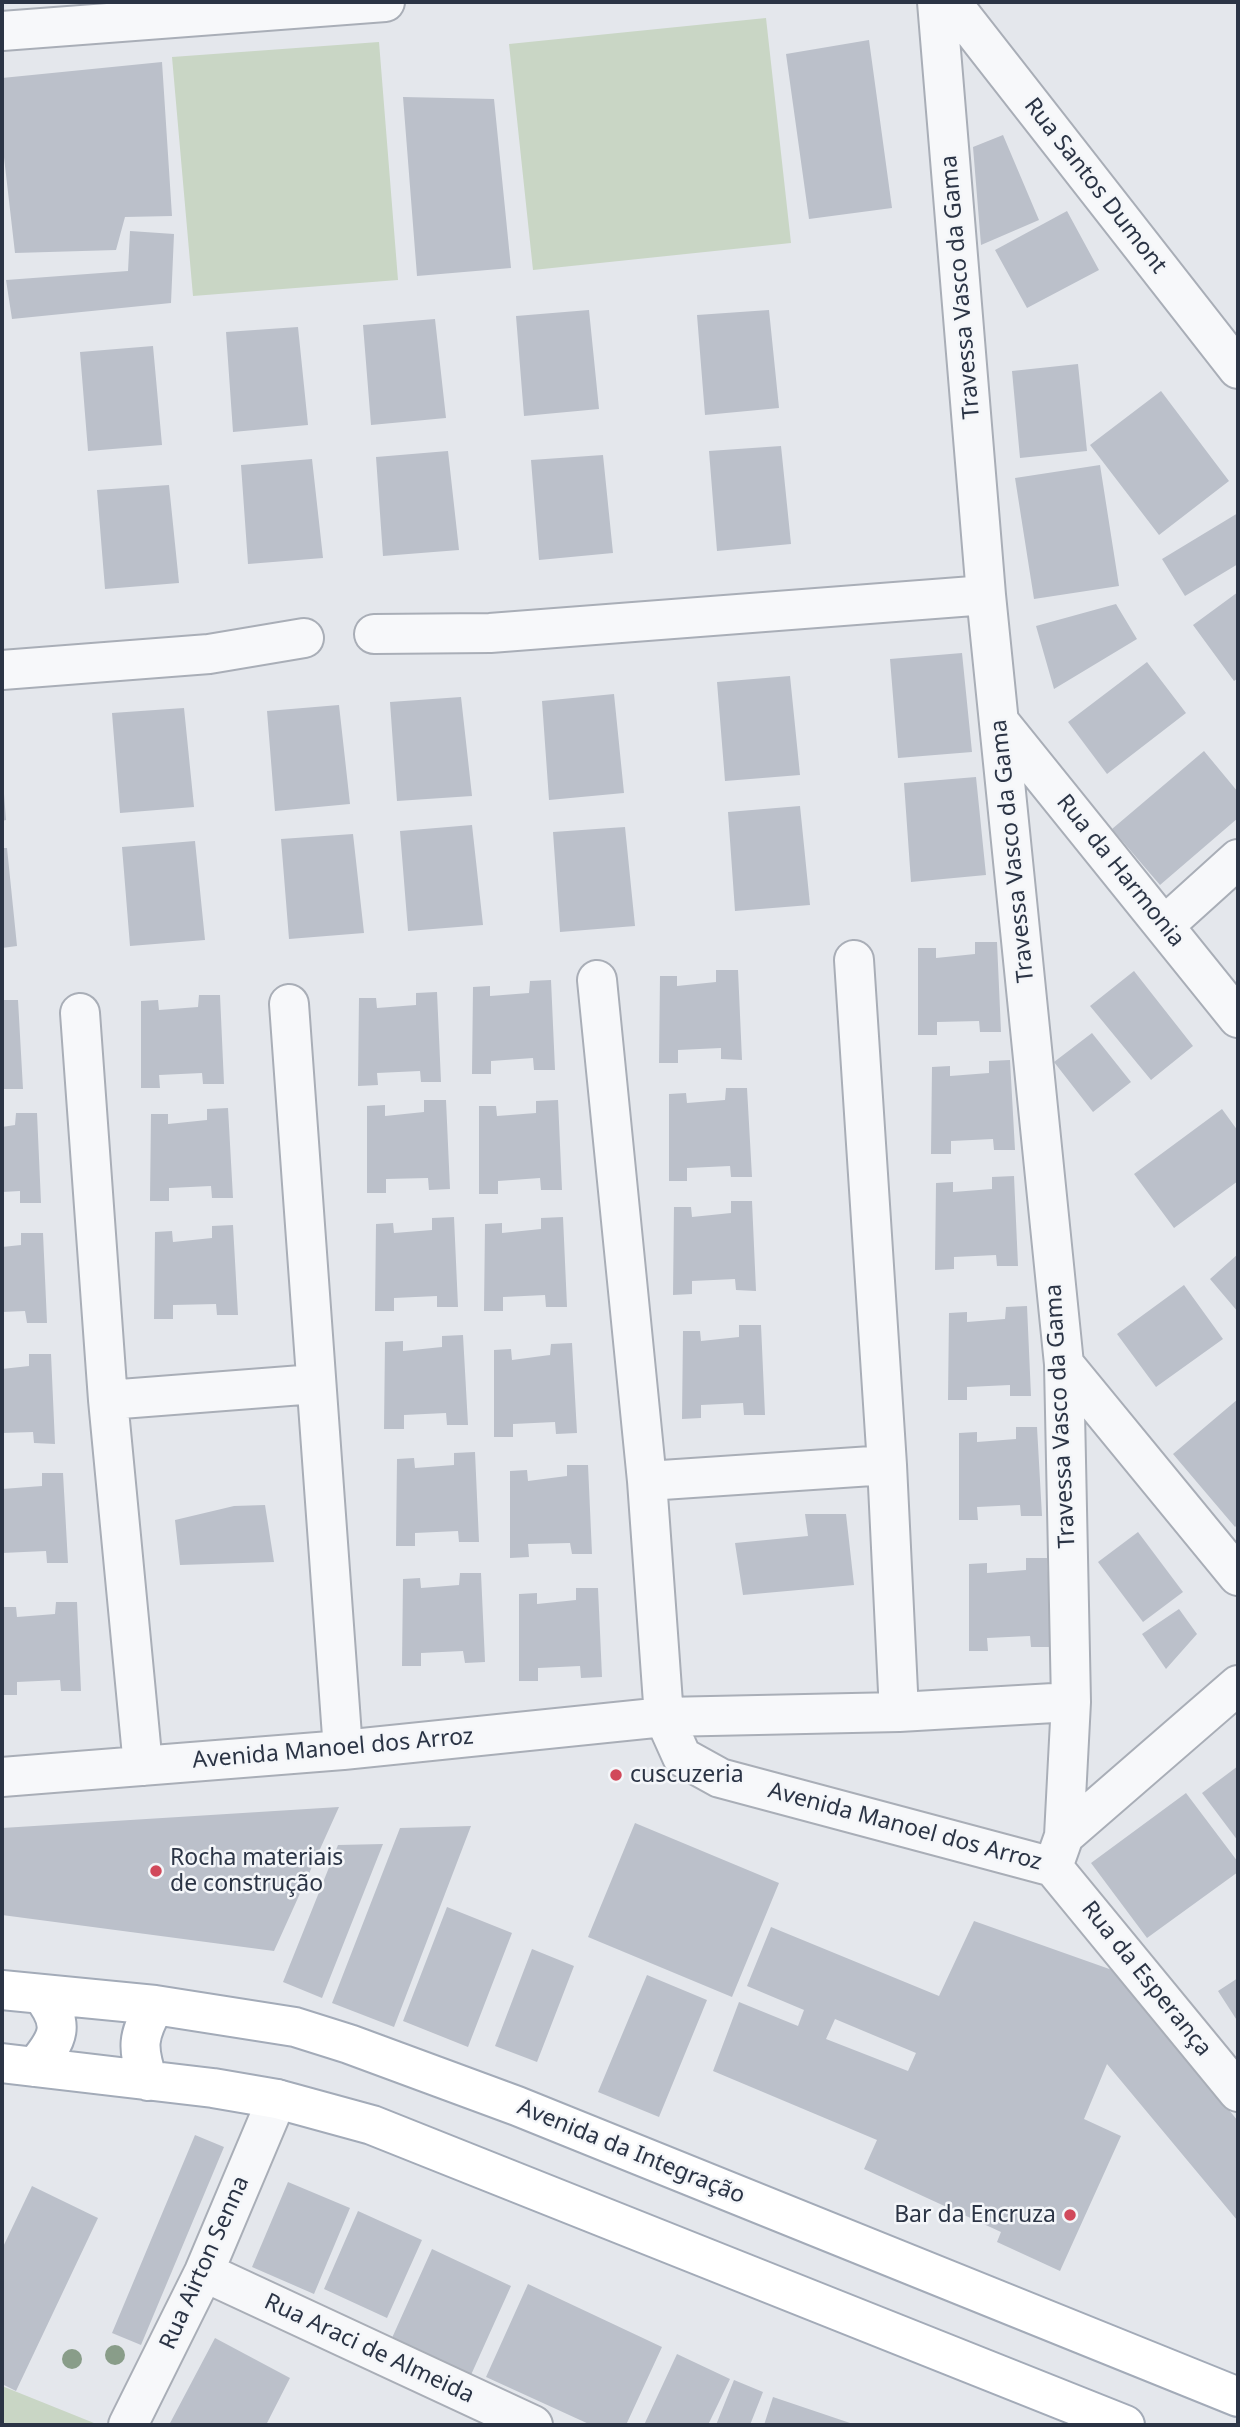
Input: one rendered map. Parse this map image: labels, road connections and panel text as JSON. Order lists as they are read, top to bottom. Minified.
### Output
{"streets":{"main road":["Avenida da Integração"],"street":["Rua Santos Dumont","Travessa Vasco da Gama","Rua da Harmonia","Avenida Manoel dos Arroz","Rua da Esperança","Rua Airton Senna","Rua Araci de Almeida"]},"crossings":[["Travessa Vasco da Gama","Rua da Harmonia"],["Travessa Vasco da Gama","Avenida Manoel dos Arroz"],["Travessa Vasco da Gama","Rua da Esperança"],["Avenida Manoel dos Arroz","Rua da Esperança"],["Rua Airton Senna","Rua Araci de Almeida"]],"places":["cuscuzeria","Rocha materiais de construção","Bar da Encruza"]}
